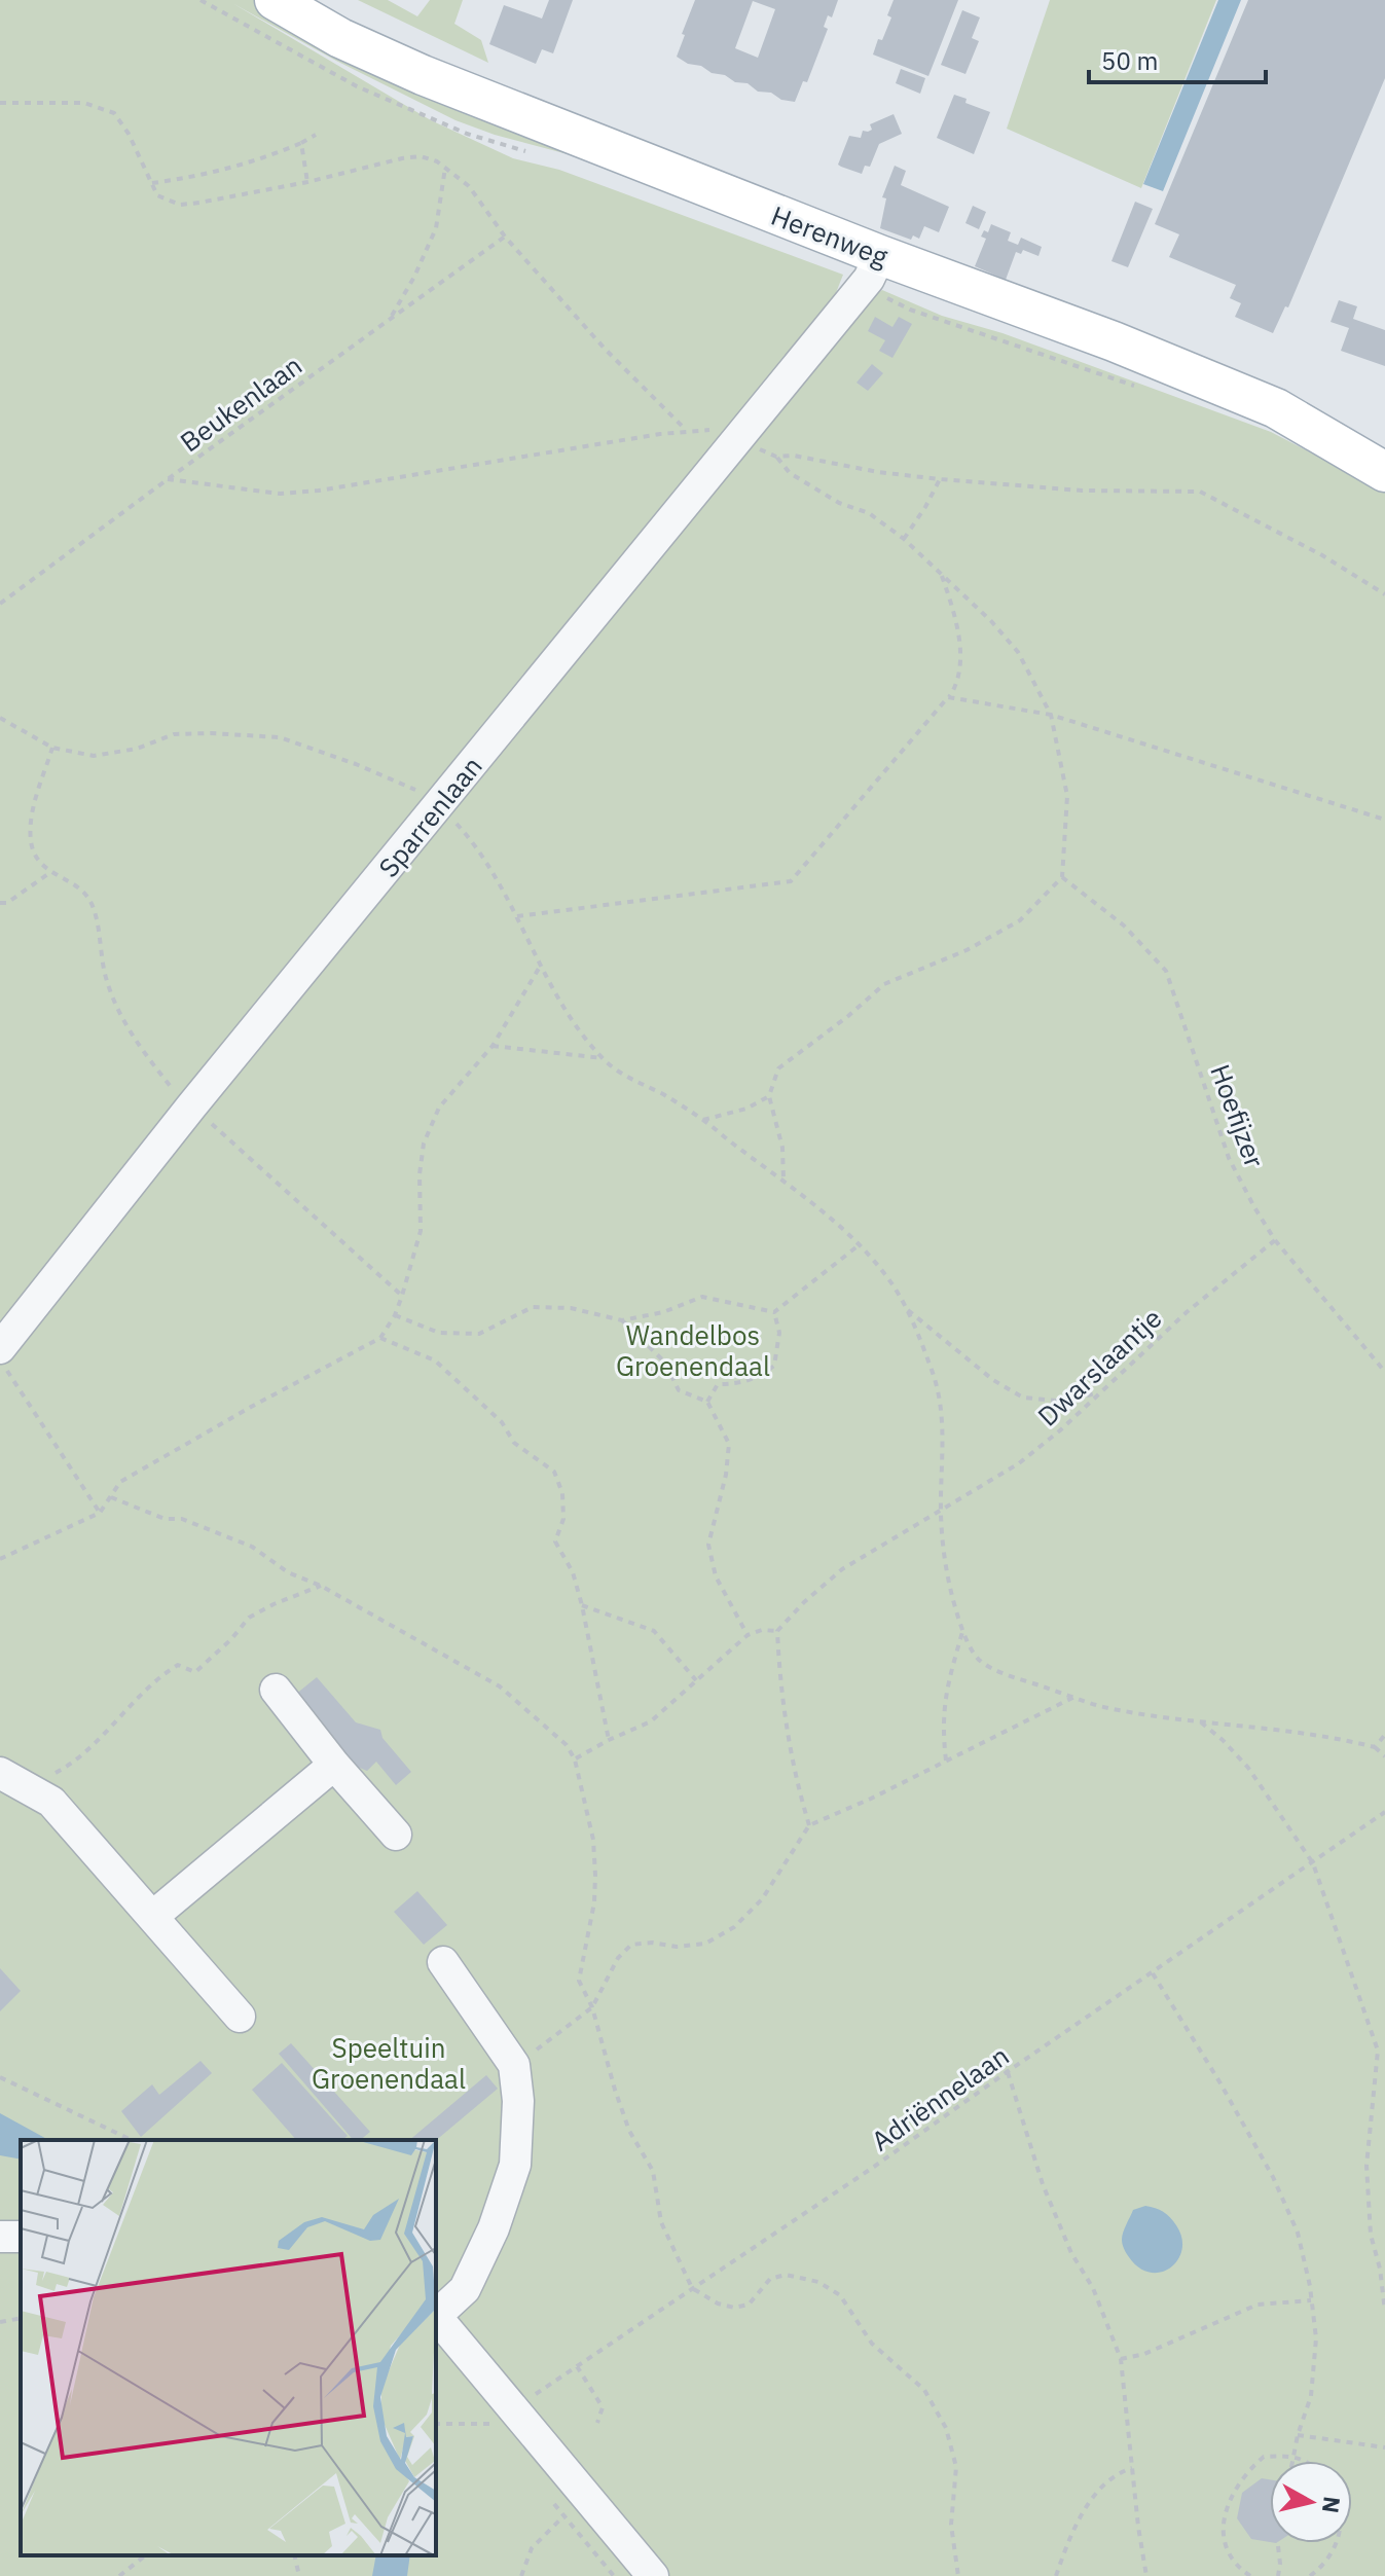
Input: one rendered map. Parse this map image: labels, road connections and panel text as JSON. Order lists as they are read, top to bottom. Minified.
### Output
{"streets":{"main road":["Herenweg"],"street":["Sparrenlaan"],"path":["Beukenlaan","Hoefijzer","Dwarslaantje","Adriënnelaan"]},"crossings":[["Herenweg","Sparrenlaan"],["Hoefijzer","Dwarslaantje"]],"parks":["Wandelbos Groenendaal","Speeltuin Groenendaal"],"scale_bar":"50 m","north":"right"}
